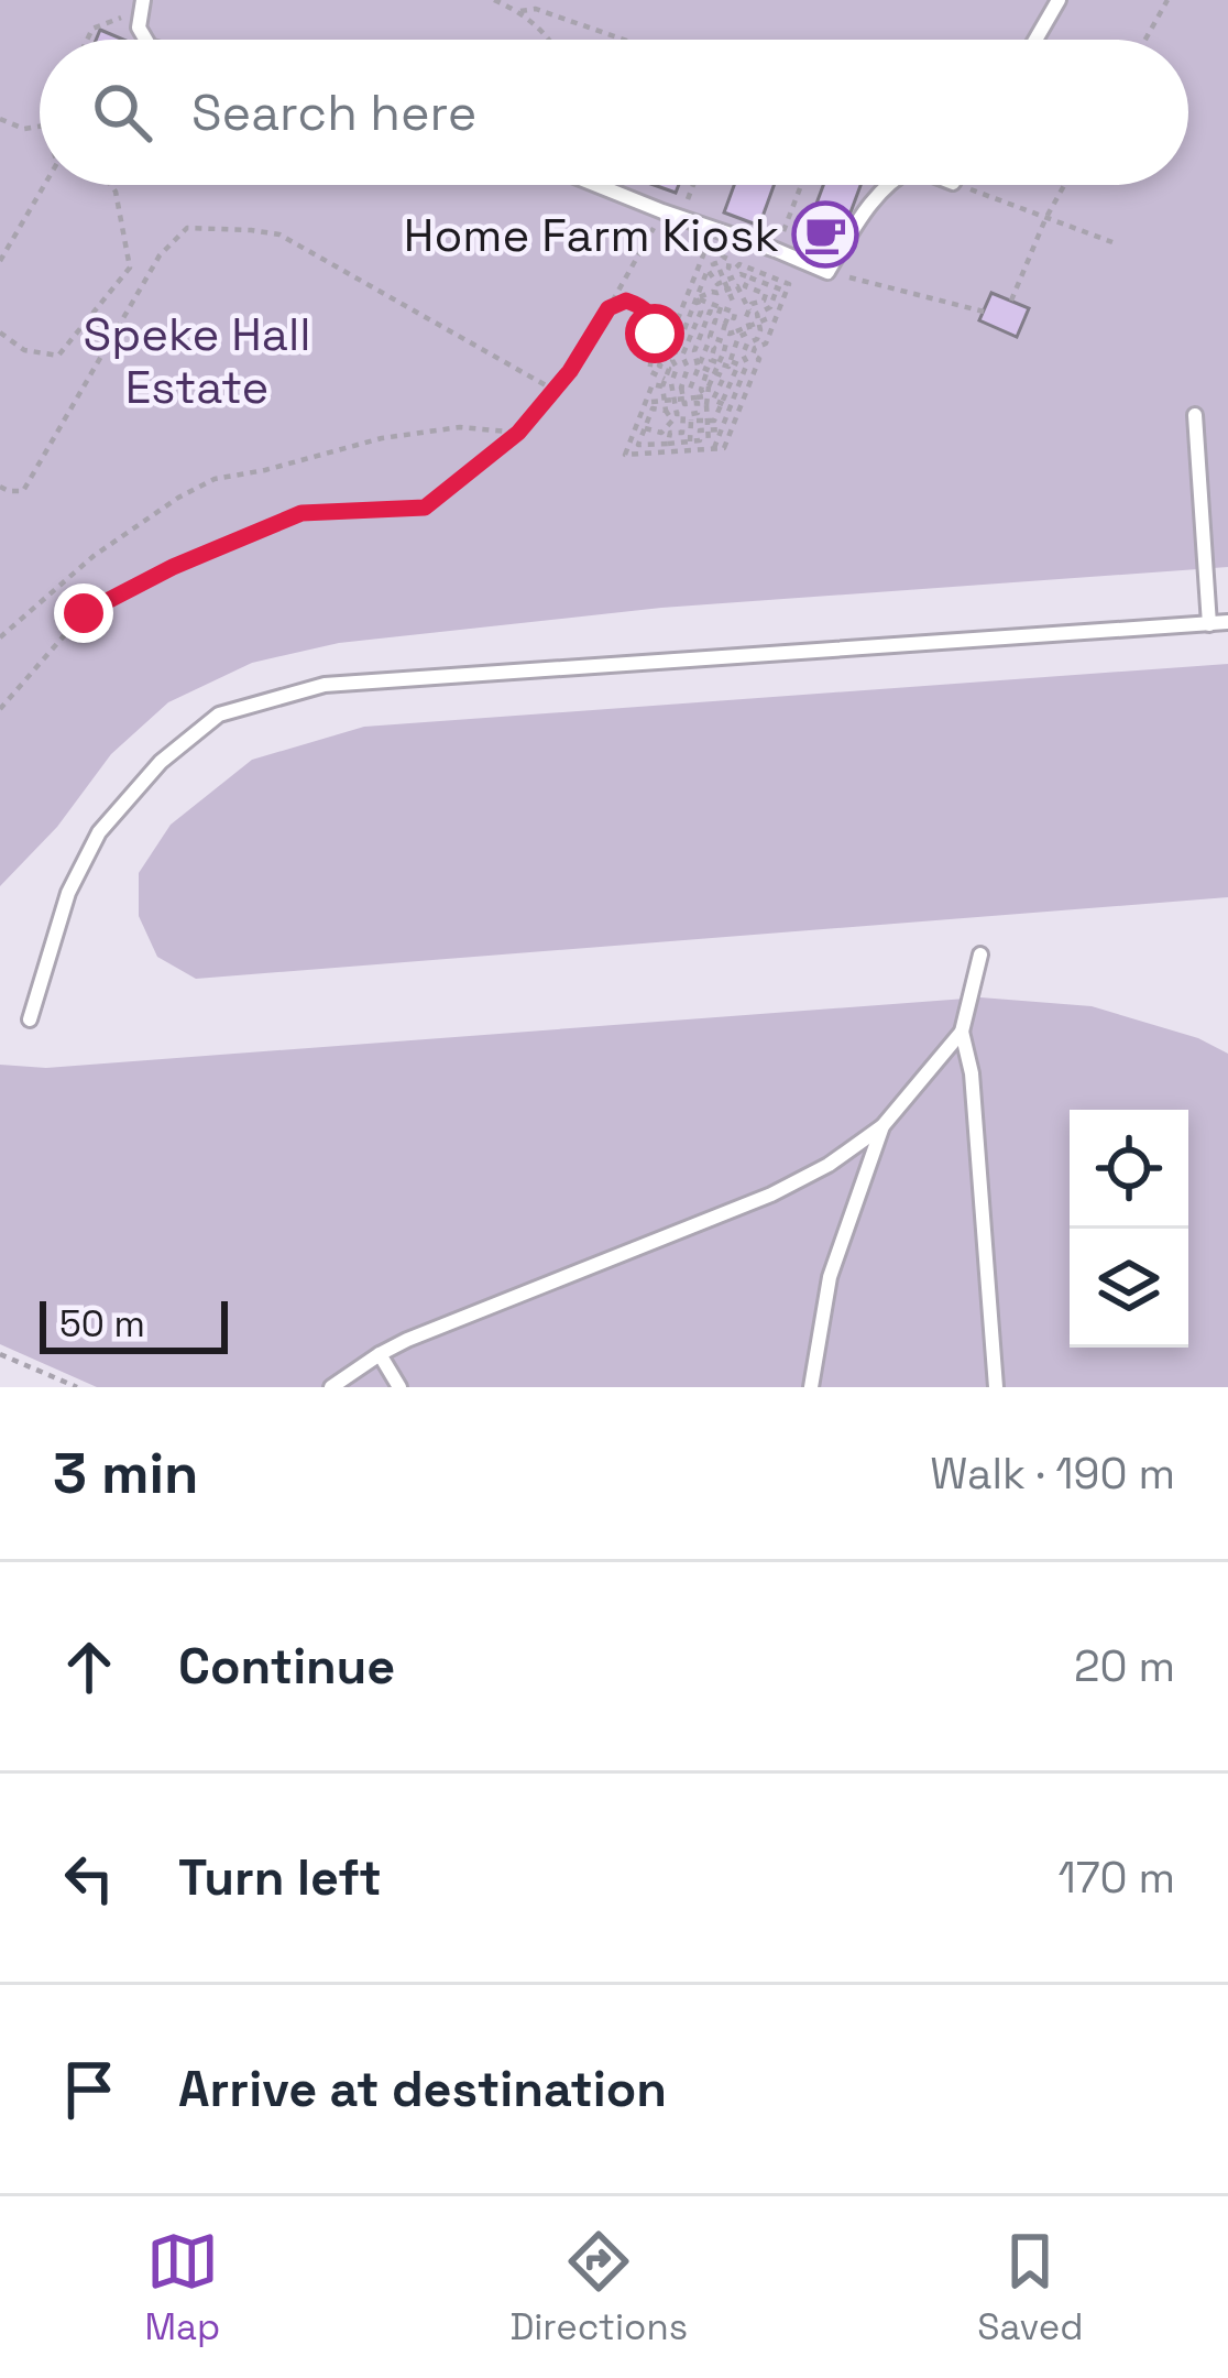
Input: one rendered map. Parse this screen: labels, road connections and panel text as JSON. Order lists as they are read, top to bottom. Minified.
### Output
{"parks":["Speke Hall Estate"],"places":{"cafe":["Home Farm Kiosk"]},"scale_bar":"50 m","page":{"search":"Search here","scale":"50 m","heading":["3 min","Walk · 190 m"],"list":[["Continue","20 m"],["Turn left","170 m"],"Arrive at destination"],"nav":["Map","Directions","Saved"]}}
